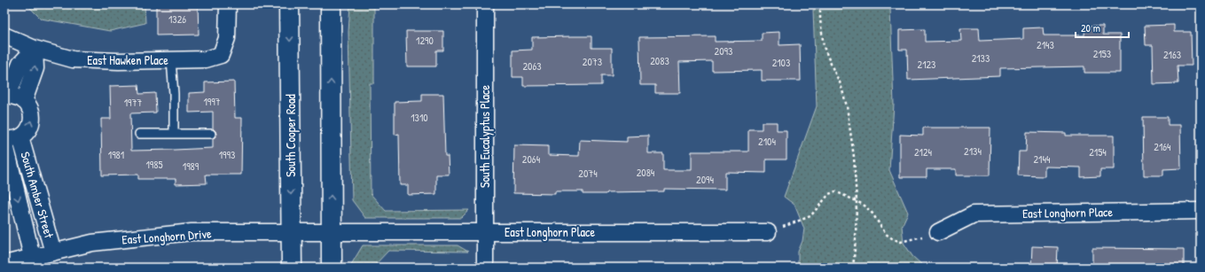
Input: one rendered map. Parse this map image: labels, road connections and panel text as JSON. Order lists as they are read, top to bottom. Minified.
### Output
{"streets":{"main road":["South Cooper Road"],"street":["East Hawken Place","South Eucalyptus Place","South Amber Street","East Longhorn Place","East Longhorn Drive"]},"crossings":[["South Cooper Road","East Longhorn Drive"],["South Eucalyptus Place","East Longhorn Place"],["South Amber Street","East Longhorn Drive"],["East Longhorn Place","East Longhorn Drive"]],"house_numbers":["1326","1290","2143","2093","2153","2163","2133","2083","2073","2103","2123","2063","1997","1977","1310","2104","2164","2134","2124","2154","1981","1993","2064","2144","1985","1989","2084","2074","2094"],"scale_bar":"20 m"}
